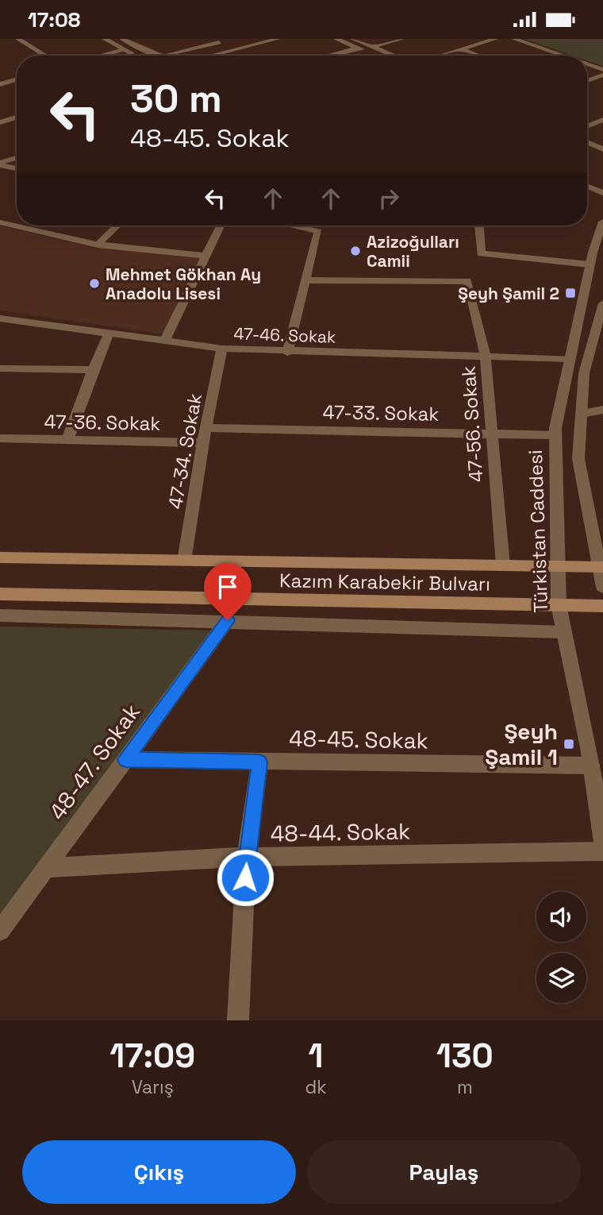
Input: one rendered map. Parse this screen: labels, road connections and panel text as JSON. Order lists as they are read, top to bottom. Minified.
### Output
{"streets":{"main road":["Kazım Karabekir Bulvarı"],"street":["47-46. Sokak","47-33. Sokak","47-36. Sokak","47-56. Sokak","47-34. Sokak","Türkistan Caddesi","48-45. Sokak","48-47. Sokak","48-44. Sokak"]},"crossings":[["47-46. Sokak","47-56. Sokak"],["47-46. Sokak","47-34. Sokak"],["47-46. Sokak","Türkistan Caddesi"],["47-33. Sokak","47-56. Sokak"],["47-33. Sokak","47-34. Sokak"],["47-33. Sokak","Türkistan Caddesi"],["47-36. Sokak","47-34. Sokak"],["47-56. Sokak","Kazım Karabekir Bulvarı"],["47-34. Sokak","Kazım Karabekir Bulvarı"],["Türkistan Caddesi","Kazım Karabekir Bulvarı"],["Türkistan Caddesi","48-45. Sokak"],["48-45. Sokak","48-47. Sokak"],["48-47. Sokak","48-44. Sokak"]],"places":{"other":["Azizoğulları Camii","Mehmet Gökhan Ay Anadolu Lisesi"],"transit":["Şeyh Şamil 2","Şeyh Şamil 1"]},"page":{"status":"17:08","turn":["30 m","48-45. Sokak"],"eta":["17:09","Varış","1","dk","130","m"],"buttons":["Çıkış","Paylaş"]}}
